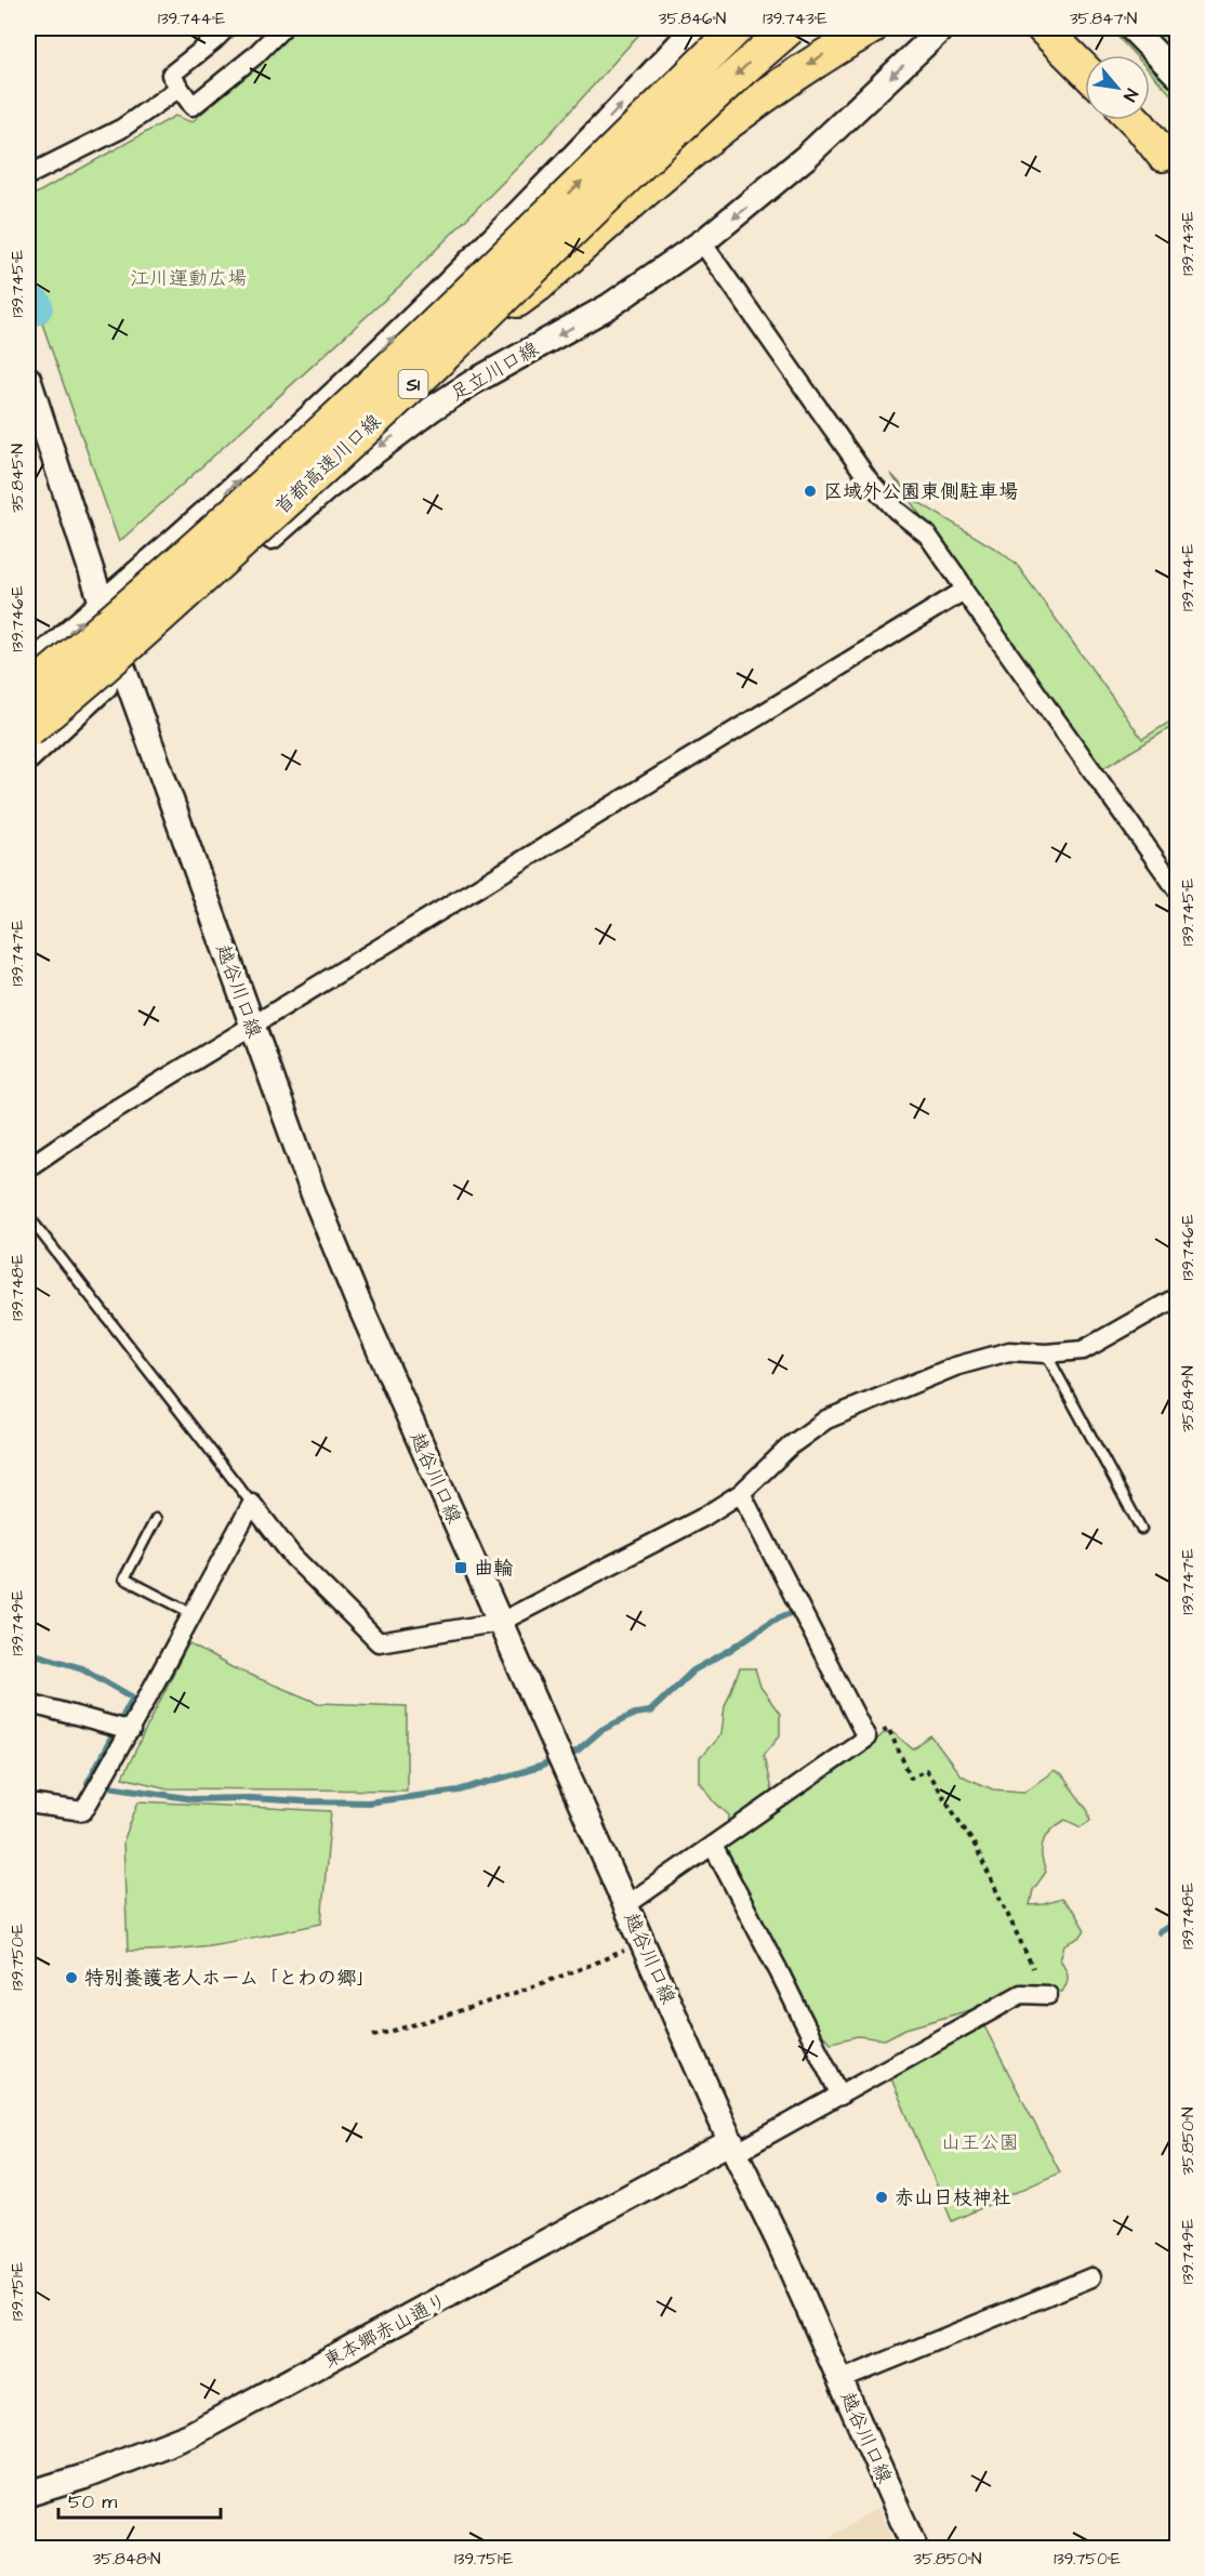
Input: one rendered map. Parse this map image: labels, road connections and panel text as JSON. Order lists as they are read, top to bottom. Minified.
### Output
{"streets":{"highway":["S1","首都高速川口線"],"main road":["足立川口線","越谷川口線","東本郷赤山通り"]},"crossings":[["足立川口線","越谷川口線"],["越谷川口線","東本郷赤山通り"]],"parks":["江川運動広場","山王公園"],"places":{"other":["区域外公園東側駐車場","特別養護老人ホーム「とわの郷」","赤山日枝神社"],"transit":["曲輪"]},"scale_bar":"50 m","north":"bottom right","coordinates":["139.744°E","35.846°N","139.743°E","35.847°N","139.745°E","35.845°N","139.746°E","139.747°E","139.748°E","35.849°N","139.749°E","139.750°E","35.850°N","139.751°E","35.848°N"]}
